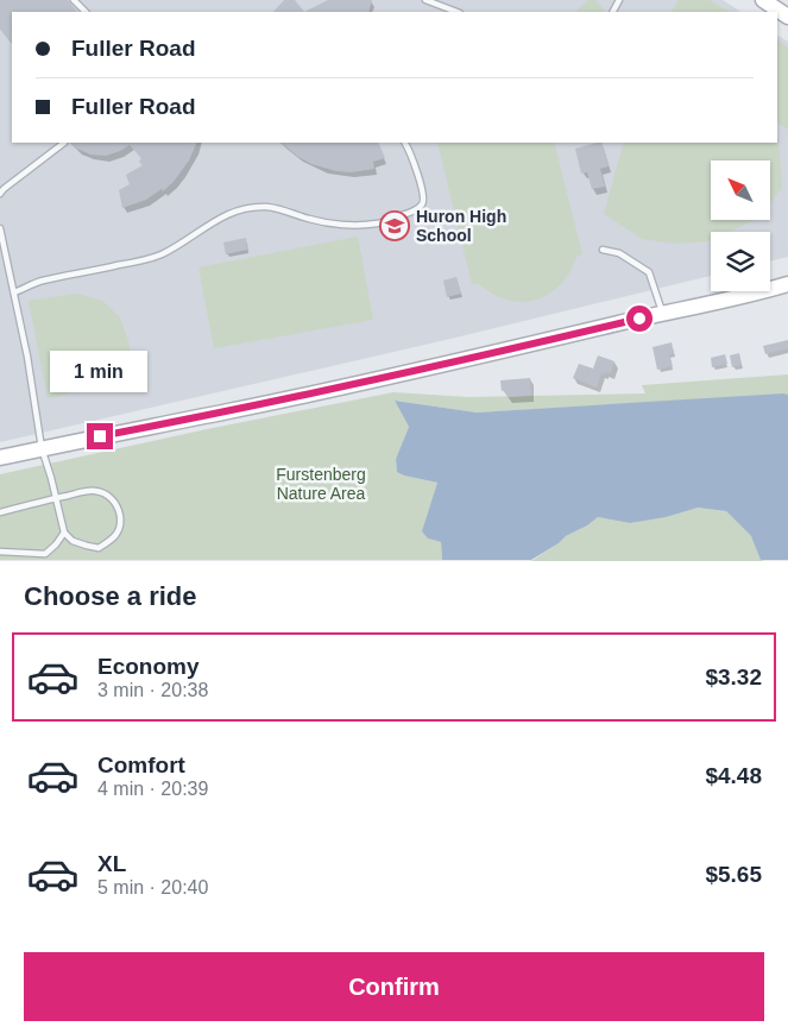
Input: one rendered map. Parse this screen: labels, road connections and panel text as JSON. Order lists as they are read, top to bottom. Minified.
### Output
{"parks":["Furstenberg Nature Area"],"places":{"school or university":["Huron High School"]},"north":"top left","page":{"banner":["Fuller Road","Fuller Road"],"bubble":"1 min","heading":"Choose a ride","list":[{"name":"Economy","note":"3 min · 20:38","value":"$3.32"},{"name":"Comfort","note":"4 min · 20:39","value":"$4.48"},{"name":"XL","note":"5 min · 20:40","value":"$5.65"}],"buttons":"Confirm"}}
